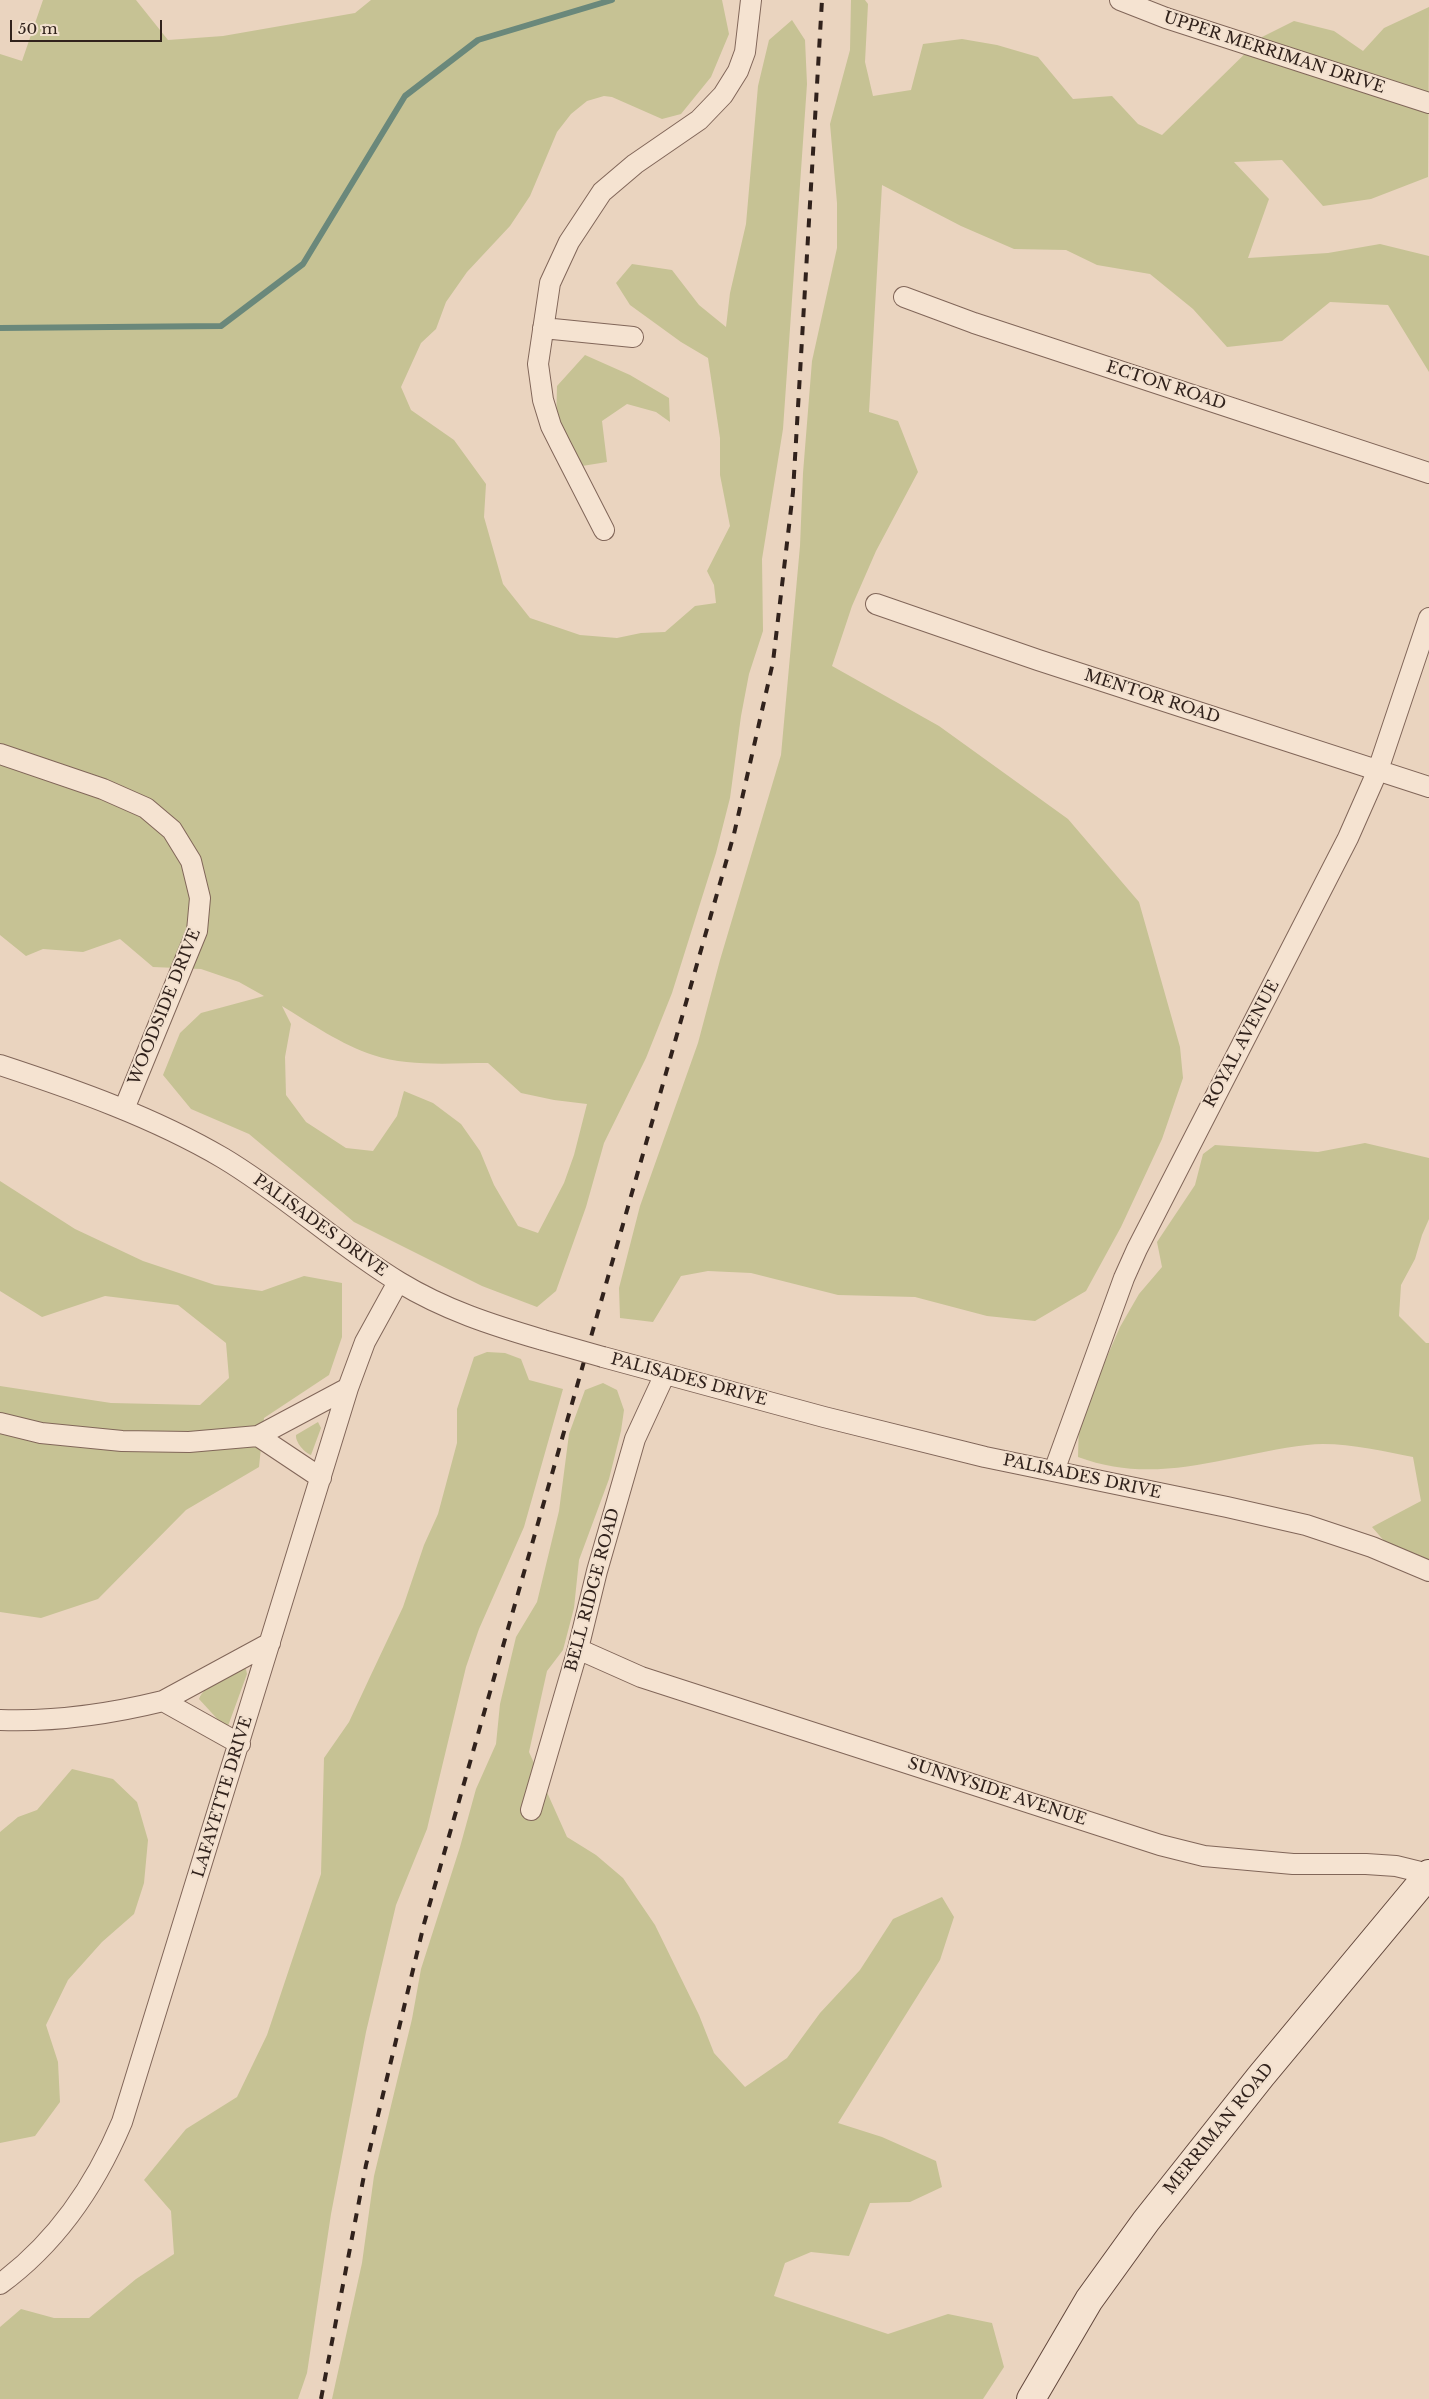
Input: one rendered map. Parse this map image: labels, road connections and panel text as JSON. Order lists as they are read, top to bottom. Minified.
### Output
{"streets":{"main road":["MERRIMAN ROAD"],"street":["UPPER MERRIMAN DRIVE","ECTON ROAD","MENTOR ROAD","WOODSIDE DRIVE","ROYAL AVENUE","PALISADES DRIVE","BELL RIDGE ROAD","SUNNYSIDE AVENUE","LAFAYETTE DRIVE"]},"crossings":[["MENTOR ROAD","ROYAL AVENUE"],["WOODSIDE DRIVE","PALISADES DRIVE"],["ROYAL AVENUE","PALISADES DRIVE"],["PALISADES DRIVE","BELL RIDGE ROAD"],["PALISADES DRIVE","LAFAYETTE DRIVE"],["BELL RIDGE ROAD","SUNNYSIDE AVENUE"],["SUNNYSIDE AVENUE","MERRIMAN ROAD"]],"scale_bar":"50 m"}
